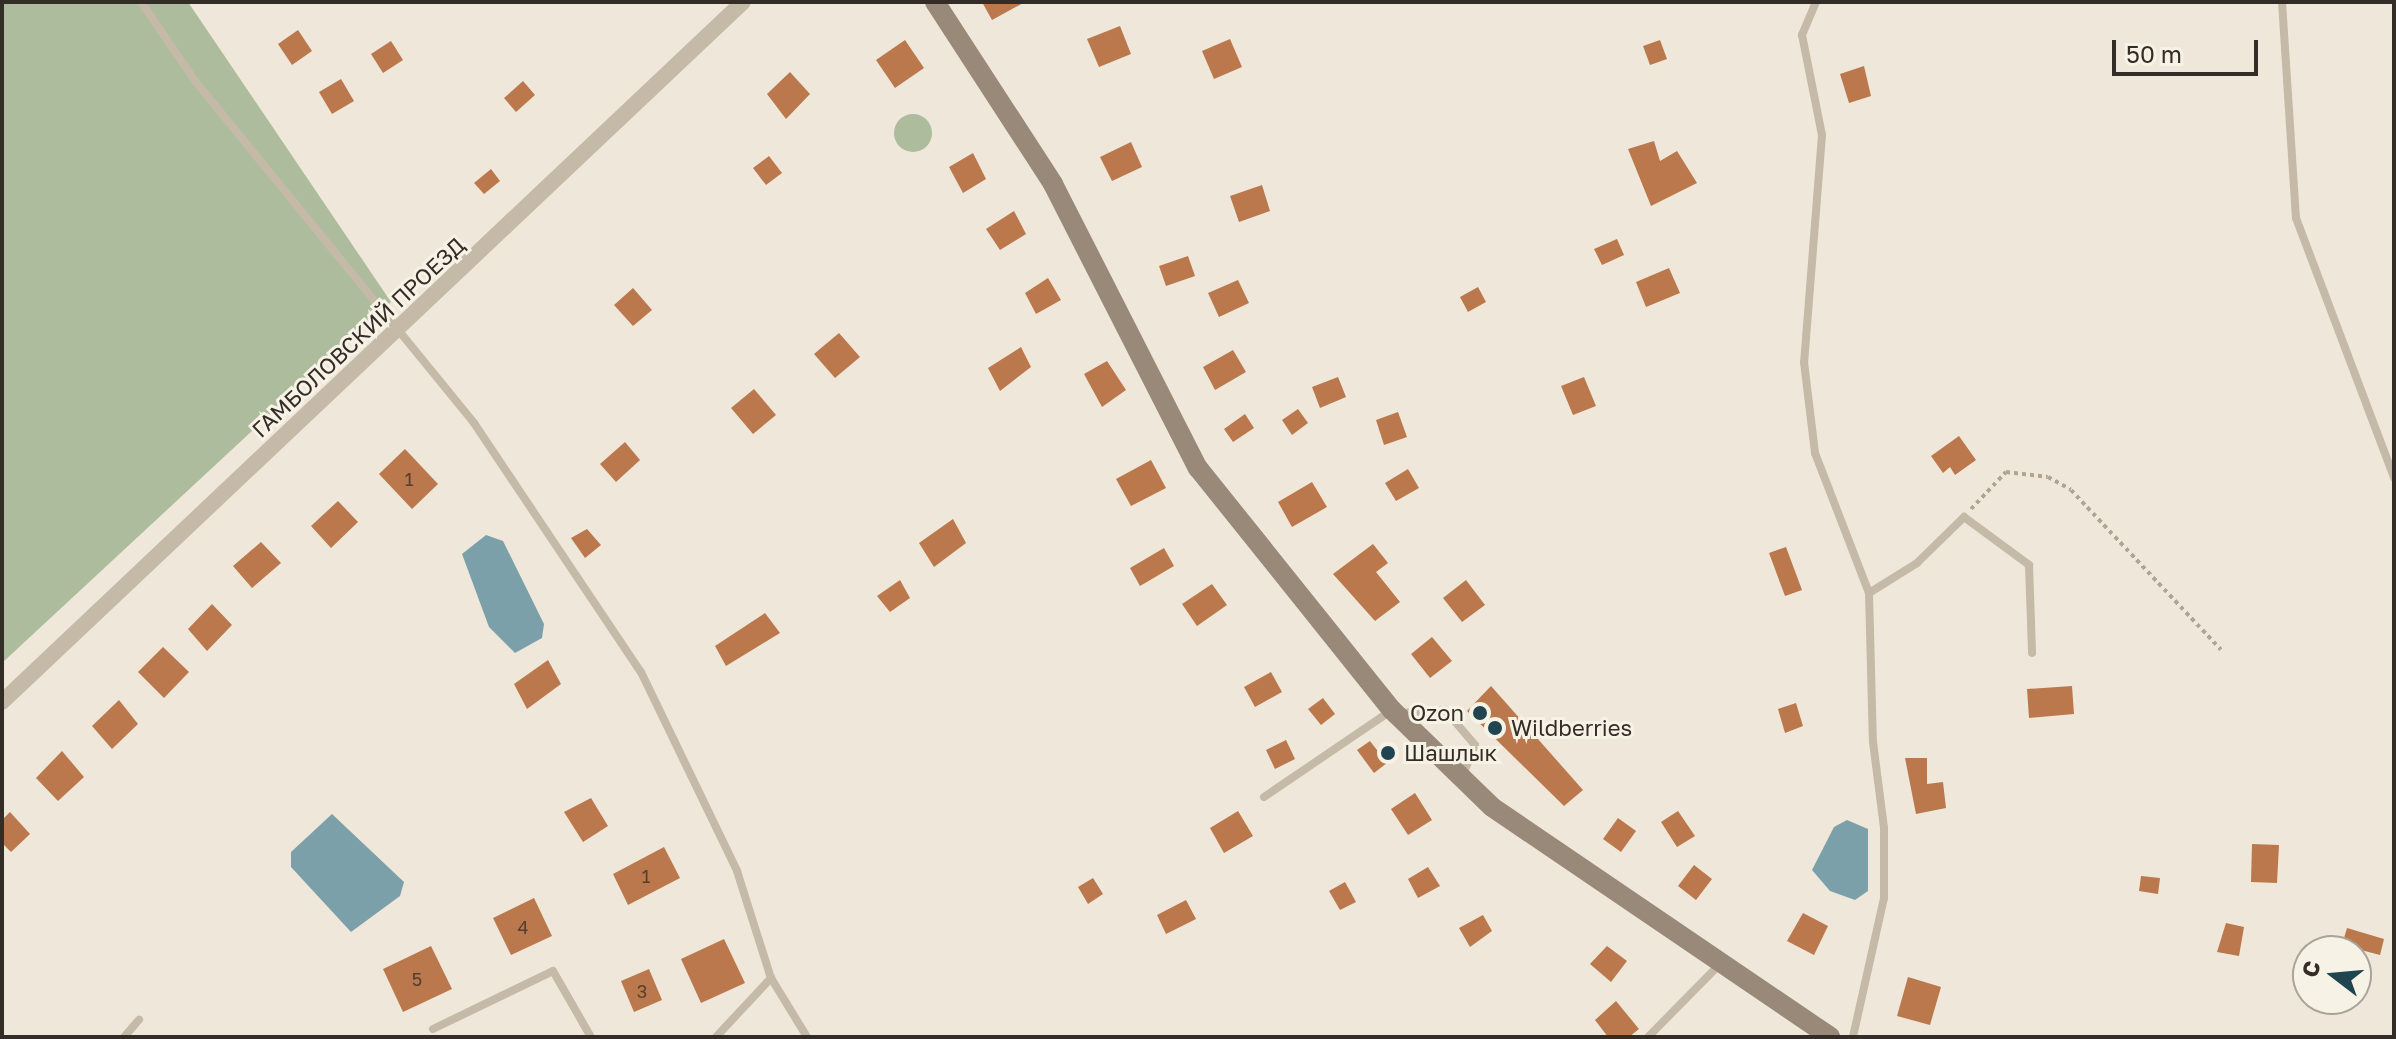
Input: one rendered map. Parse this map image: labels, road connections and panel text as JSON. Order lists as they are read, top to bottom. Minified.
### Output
{"streets":{"street":["ГАМБОЛОВСКИЙ ПРОЕЗД"]},"places":["Ozon","Wildberries","Шашлык"],"house_numbers":["1","1","4","5","3"],"scale_bar":"50 m","north":"left"}
